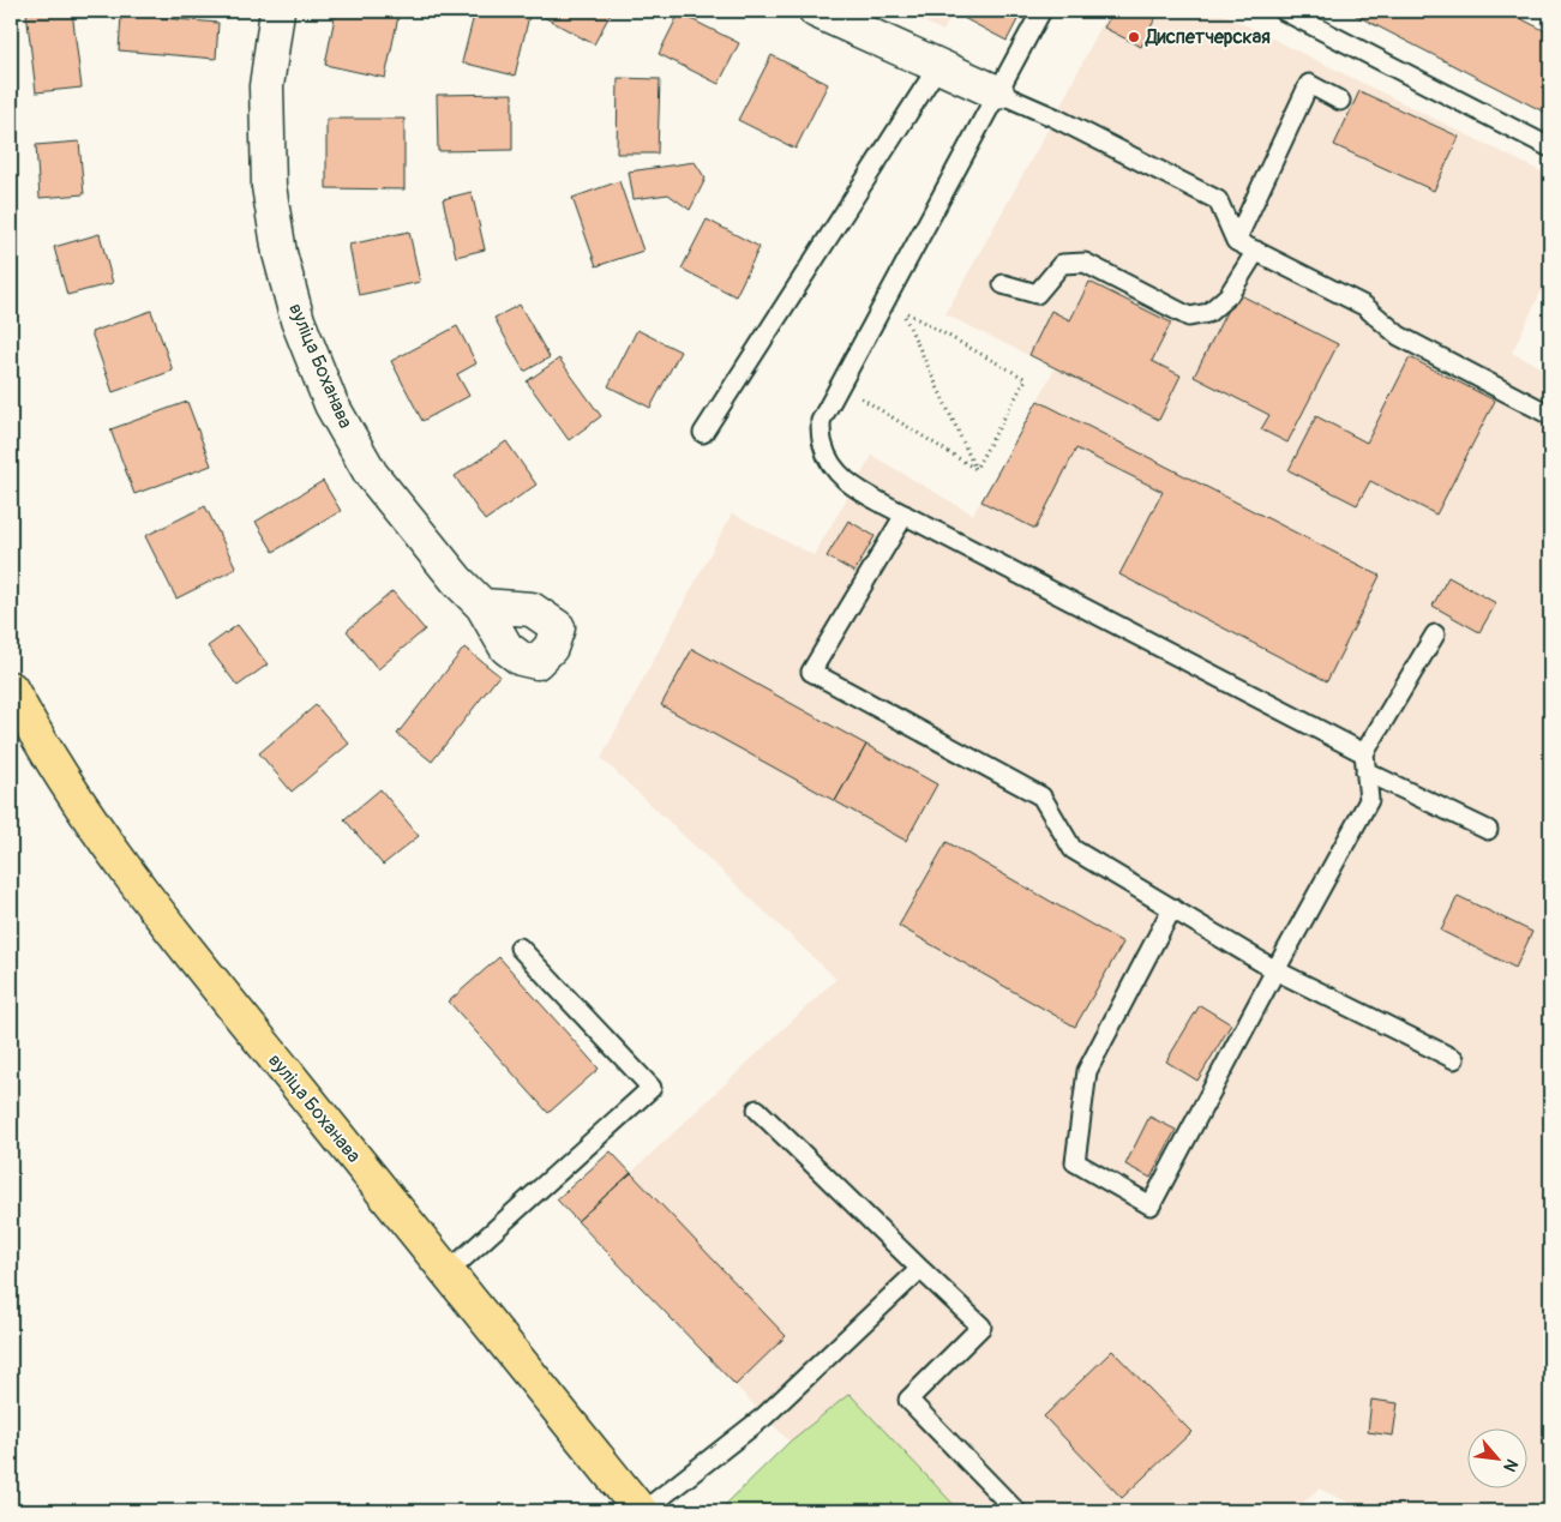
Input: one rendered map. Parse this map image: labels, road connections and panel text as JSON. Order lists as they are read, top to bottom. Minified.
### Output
{"streets":{"main road":["вуліца Боханава"]},"places":["Диспетчерская"],"north":"bottom right"}
